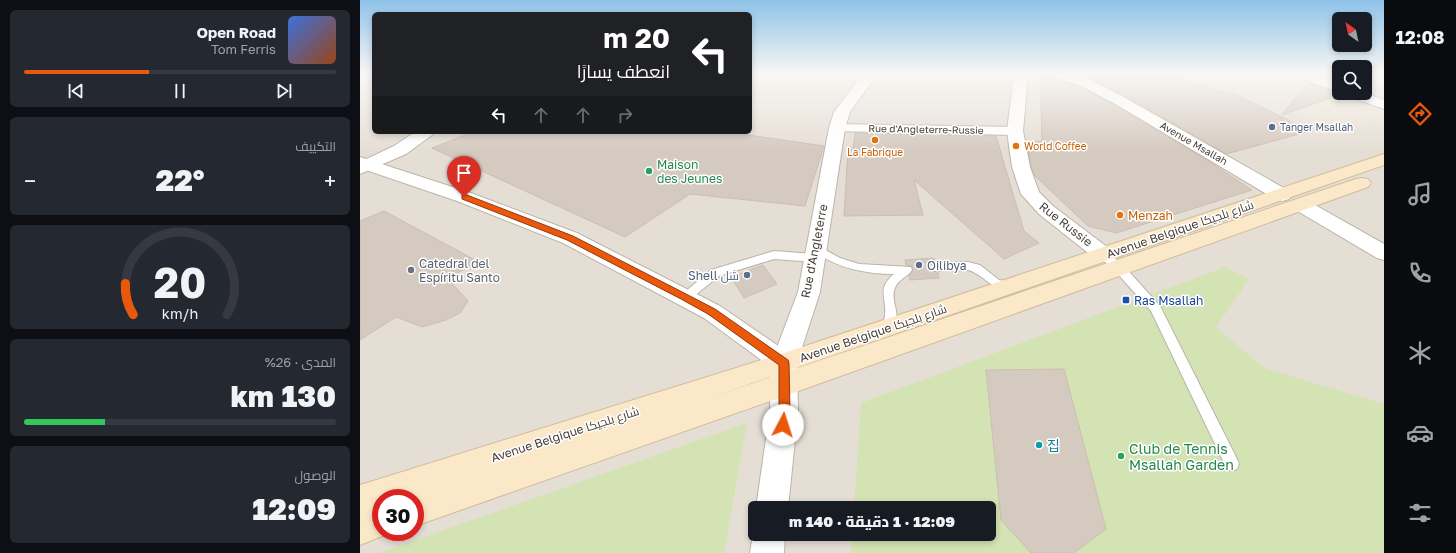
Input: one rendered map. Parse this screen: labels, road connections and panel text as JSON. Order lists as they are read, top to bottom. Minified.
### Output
{"streets":{"main road":["Avenue Belgique شارع بلجيكا"],"street":["Rue d'Angleterre-Russie","Avenue Msallah","Rue Russie","Rue d'Angleterre"]},"crossings":[["Rue d'Angleterre-Russie","Rue Russie"],["Rue d'Angleterre-Russie","Rue d'Angleterre"],["Avenue Msallah","Avenue Belgique شارع بلجيكا"],["Rue Russie","Avenue Belgique شارع بلجيكا"],["Avenue Belgique شارع بلجيكا","Rue d'Angleterre"]],"places":{"other":["Tanger Msallah","La Fabrique","World Coffee","Maison des Jeunes","Menzah","Oilibya","Catedral del Espíritu Santo","Shell شل","집","Club de Tennis Msallah Garden"],"transit":["Ras Msallah"]},"north":"top left","page":{"tabs":"12:08","turn":["20 m","انعطف يسارًا"],"song":["Open Road","Tom Ferris"],"tile":["التكييف",["المدى · 26%","130 km"],["الوصول","12:09"]],"heat":["−","22°","+"],"limit":"30","trip":"12:09 · 1 دقيقة · 140 m","gauge":["20","km/h"]}}
